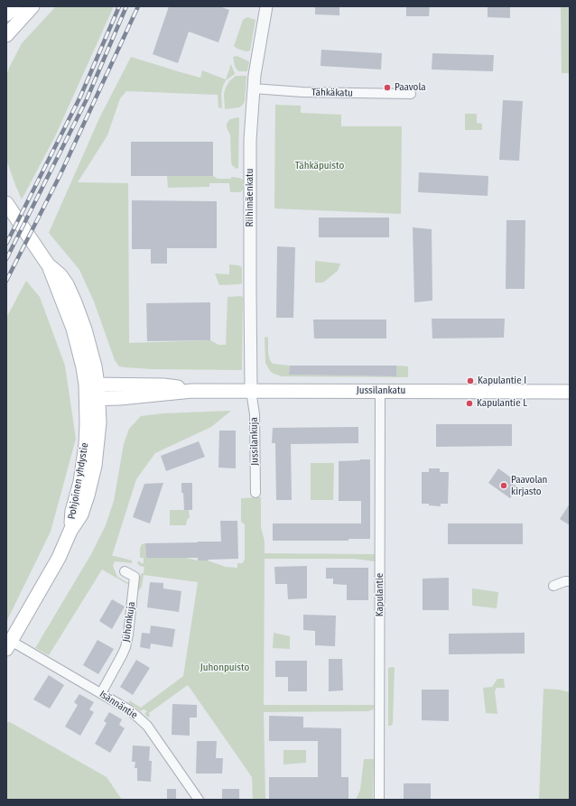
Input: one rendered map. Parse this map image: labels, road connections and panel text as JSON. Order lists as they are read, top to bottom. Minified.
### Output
{"streets":{"main road":["Jussilankatu","Pohjoinen yhdystie"],"street":["Tähkäkatu","Riihimäenkatu","Jussilankuja","Kapulantie","Juhonkuja","Isännäntie"]},"crossings":[["Tähkäkatu","Riihimäenkatu"],["Riihimäenkatu","Jussilankatu"],["Riihimäenkatu","Jussilankuja"],["Jussilankatu","Jussilankuja"],["Jussilankatu","Pohjoinen yhdystie"],["Jussilankatu","Kapulantie"],["Pohjoinen yhdystie","Isännäntie"],["Juhonkuja","Isännäntie"]],"parks":["Tähkäpuisto","Juhonpuisto"],"places":["Paavola","Kapulantie I","Kapulantie L","Paavolan kirjasto"]}
